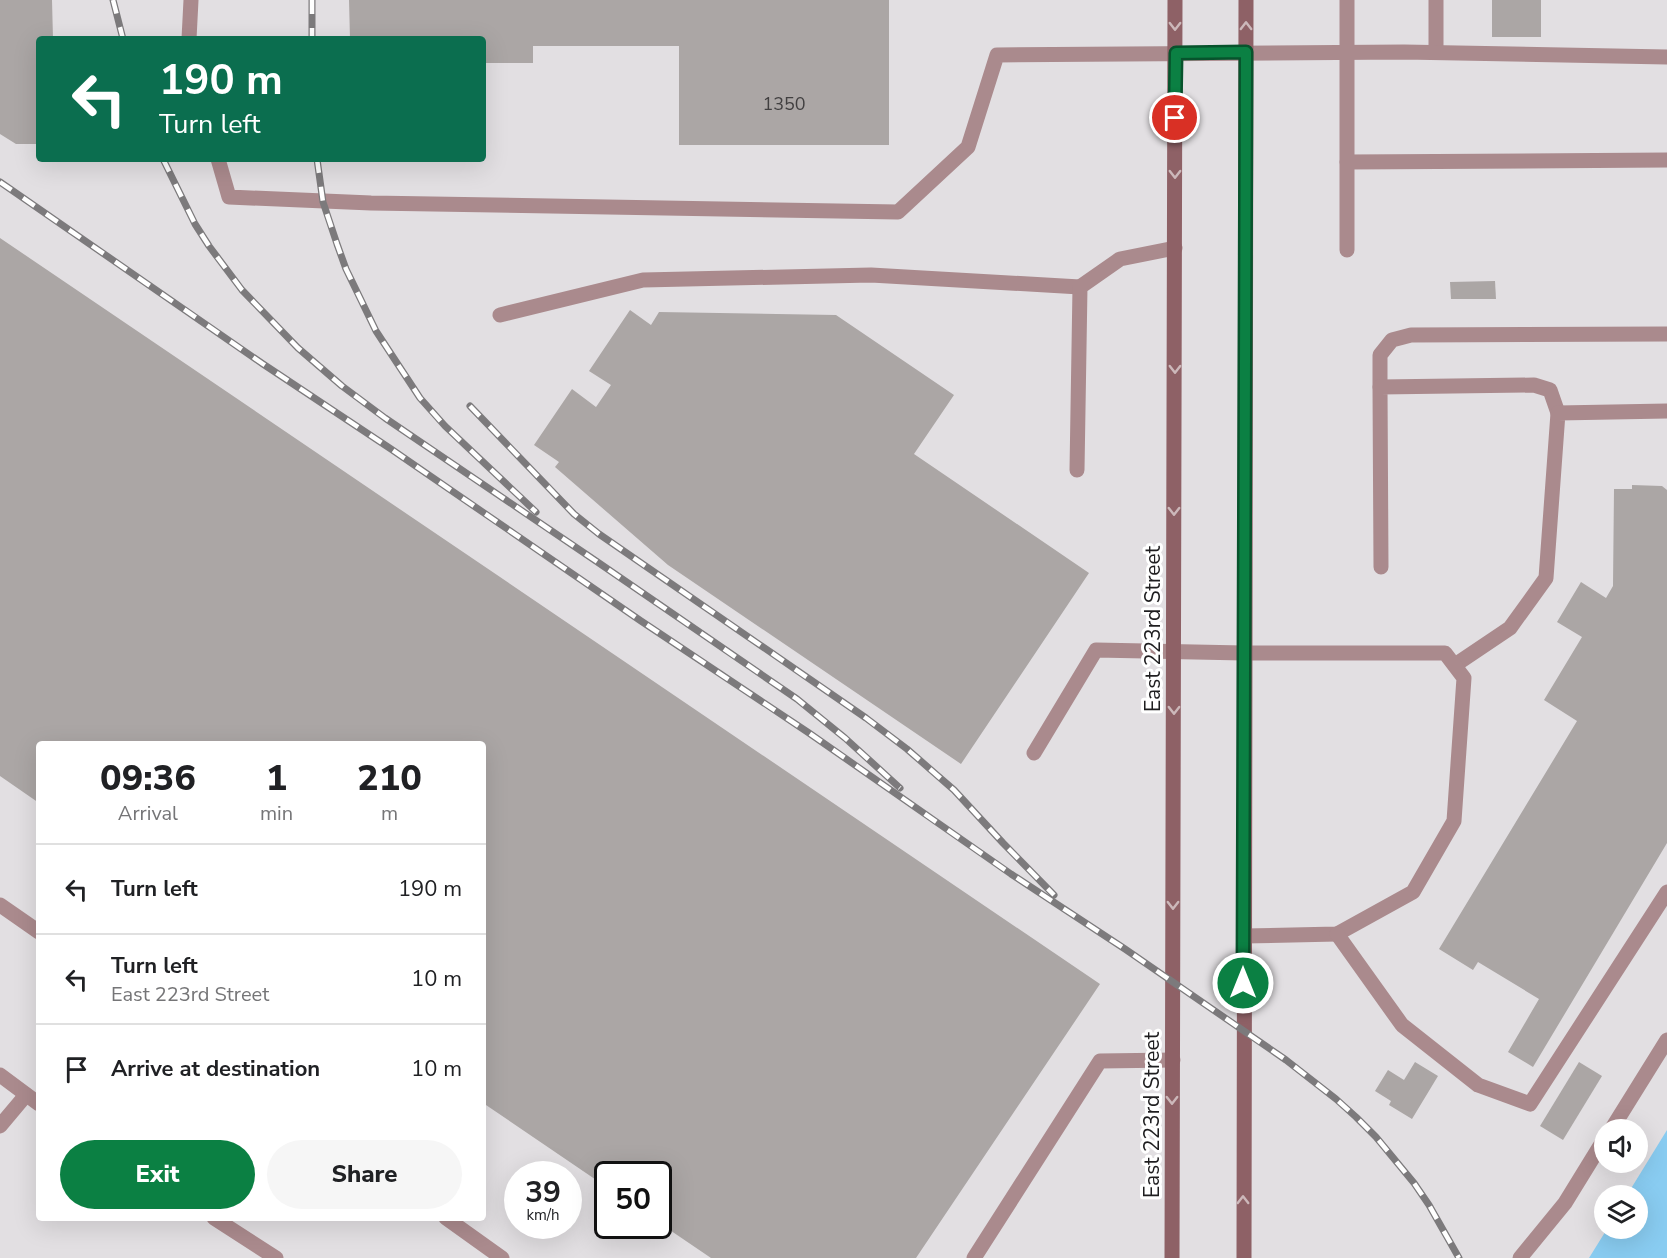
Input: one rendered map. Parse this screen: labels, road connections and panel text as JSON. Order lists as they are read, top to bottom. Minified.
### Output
{"streets":{"main road":["East 223rd Street"]},"house_numbers":["1350"],"page":{"turn":["190 m","Turn left"],"eta":["09:36","Arrival","1","min","210","m"],"list":[{"name":"Turn left","value":"190 m"},{"name":"Turn left","note":"East 223rd Street","value":"10 m"},{"name":"Arrive at destination","value":"10 m"}],"buttons":["Exit","Share"],"speed":"39 km/h","limit":"50"}}
